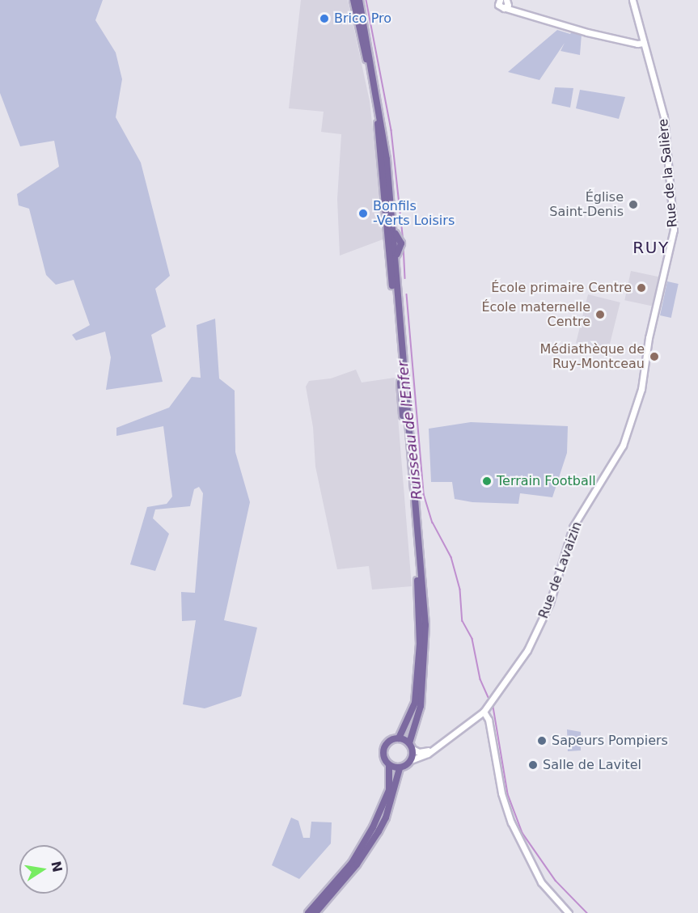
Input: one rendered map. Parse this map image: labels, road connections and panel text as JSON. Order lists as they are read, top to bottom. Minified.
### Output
{"streets":{"main road":["Rue de la Salière","Rue de Lavaizin"]},"crossings":[["Rue de la Salière","Rue de Lavaizin"]],"districts":["RUY"],"water":["Ruisseau de l'Enfer"],"places":["Brico Pro","Église Saint-Denis","Bonfils -Verts Loisirs","École primaire Centre","École maternelle Centre","Médiathèque de Ruy-Montceau","Terrain Football","Sapeurs Pompiers","Salle de Lavitel"],"north":"right"}
